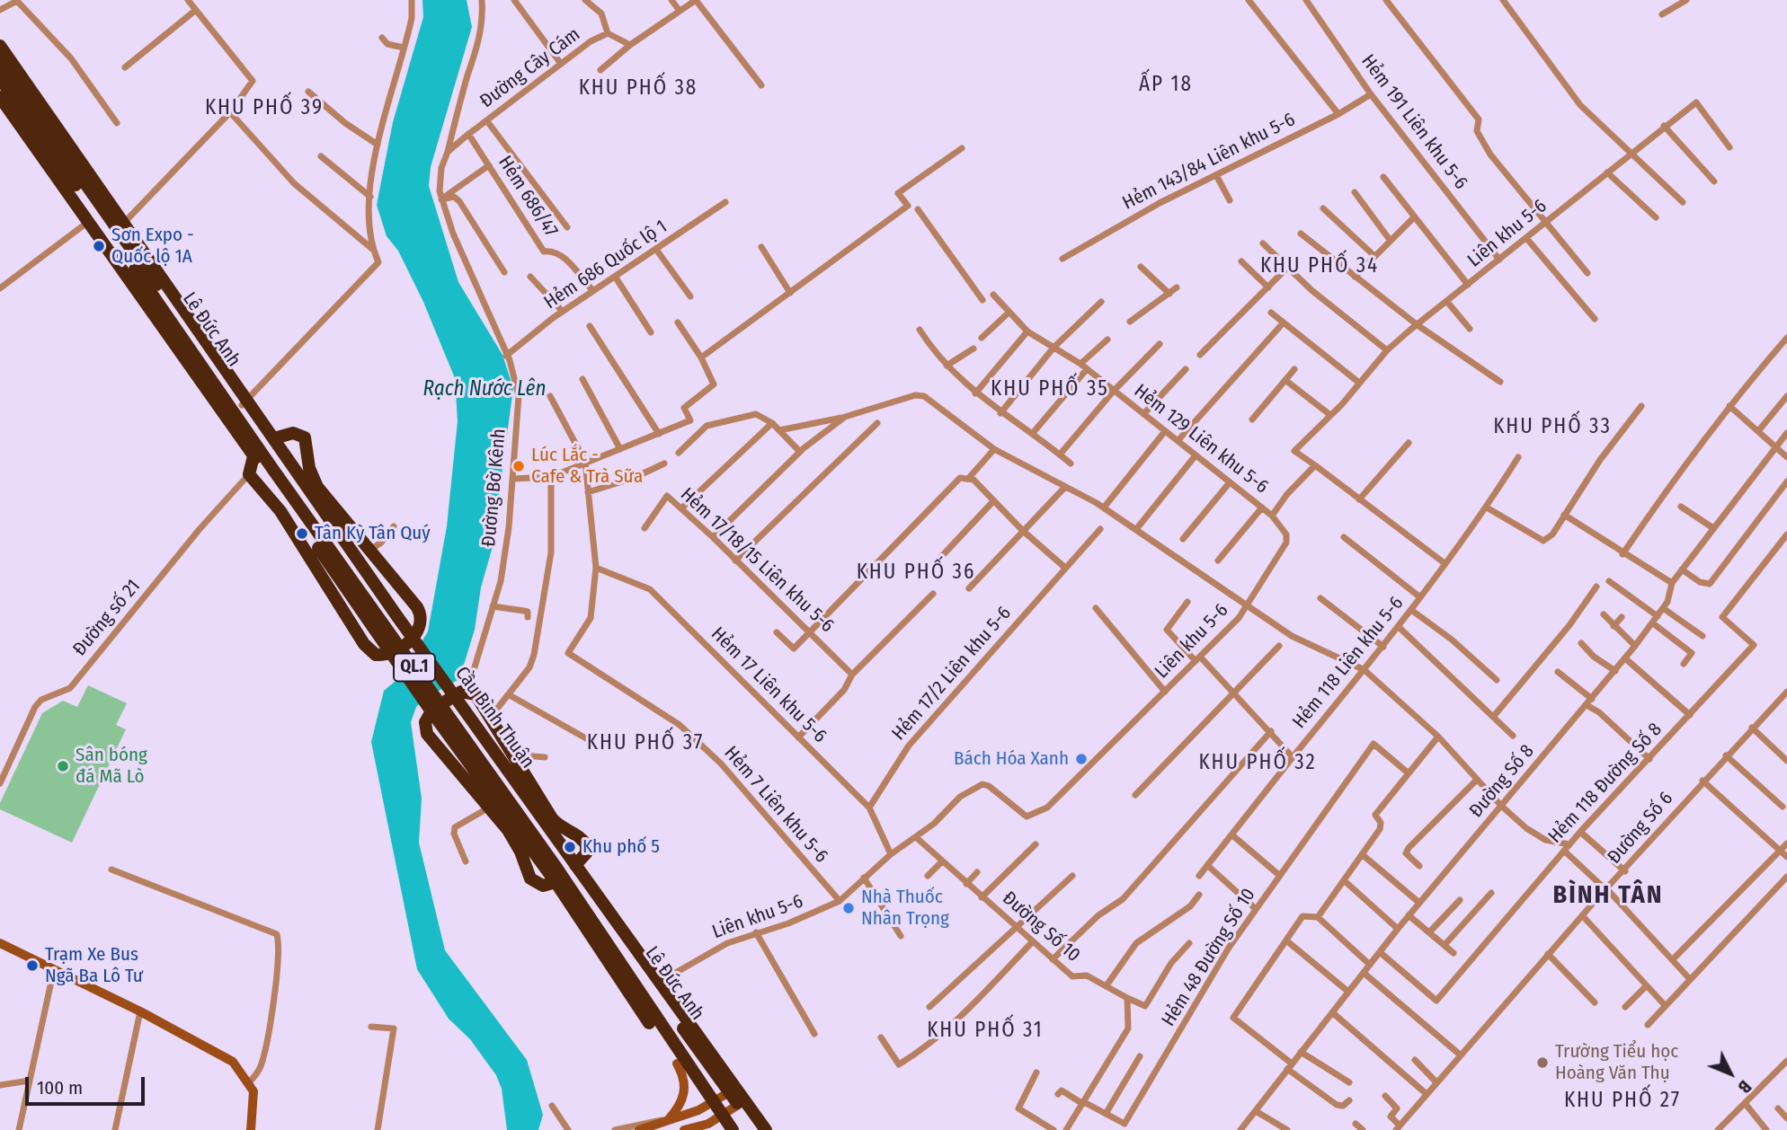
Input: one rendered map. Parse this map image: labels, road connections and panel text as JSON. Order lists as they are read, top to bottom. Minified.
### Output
{"streets":{"highway":["Lê Đức Anh","QL.1","Cầu Bình Thuận"],"street":["Đường Cây Cám","Hẻm 191 Liên khu 5-6","Hẻm 143/84 Liên khu 5-6","Hẻm 686/47","Liên khu 5-6","Hẻm 686 Quốc lộ 1","Hẻm 129 Liên khu 5-6","Đường Bờ Kênh","Hẻm 17/18/15 Liên khu 5-6","Đường số 21","Hẻm 118 Liên khu 5-6","Hẻm 17/2 Liên khu 5-6","Hẻm 17 Liên khu 5-6","Đường Số 8","Hẻm 118 Đường Số 8","Hẻm 7 Liên khu 5-6","Đường Số 6","Đường Số 10","Hẻm 48 Đường Số 10"]},"crossings":[["Đường Cây Cám","Hẻm 686/47"],["Đường Cây Cám","Đường Bờ Kênh"],["Hẻm 191 Liên khu 5-6","Hẻm 143/84 Liên khu 5-6"],["Hẻm 191 Liên khu 5-6","Liên khu 5-6"],["Hẻm 686/47","Hẻm 686 Quốc lộ 1"],["Liên khu 5-6","Lê Đức Anh"],["Liên khu 5-6","Hẻm 129 Liên khu 5-6"],["Liên khu 5-6","Hẻm 118 Liên khu 5-6"],["Liên khu 5-6","Hẻm 17 Liên khu 5-6"],["Liên khu 5-6","Hẻm 7 Liên khu 5-6"],["Liên khu 5-6","Đường Số 10"],["Hẻm 686 Quốc lộ 1","Đường Bờ Kênh"],["Lê Đức Anh","Cầu Bình Thuận"],["Hẻm 17/2 Liên khu 5-6","Hẻm 17 Liên khu 5-6"],["Hẻm 17 Liên khu 5-6","Hẻm 7 Liên khu 5-6"],["Đường Số 8","Hẻm 118 Đường Số 8"]],"districts":["ẤP 18","KHU PHỐ 38","KHU PHỐ 39","KHU PHỐ 34","KHU PHỐ 35","KHU PHỐ 33","KHU PHỐ 36","KHU PHỐ 37","KHU PHỐ 32","BÌNH TÂN","KHU PHỐ 31","KHU PHỐ 27"],"water":["Rạch Nước Lên"],"places":["Sơn Expo - Quốc lộ 1A","Lúc Lắc - Cafe & Trà Sữa","Tân Kỳ Tân Quý","Bách Hóa Xanh","Sân bóng đá Mã Lò","Khu phố 5","Nhà Thuốc Nhân Trọng","Trạm Xe Bus Ngã Ba Lô Tư","Trường Tiểu học Hoàng Văn Thụ"],"scale_bar":"100 m","north":"bottom right"}
